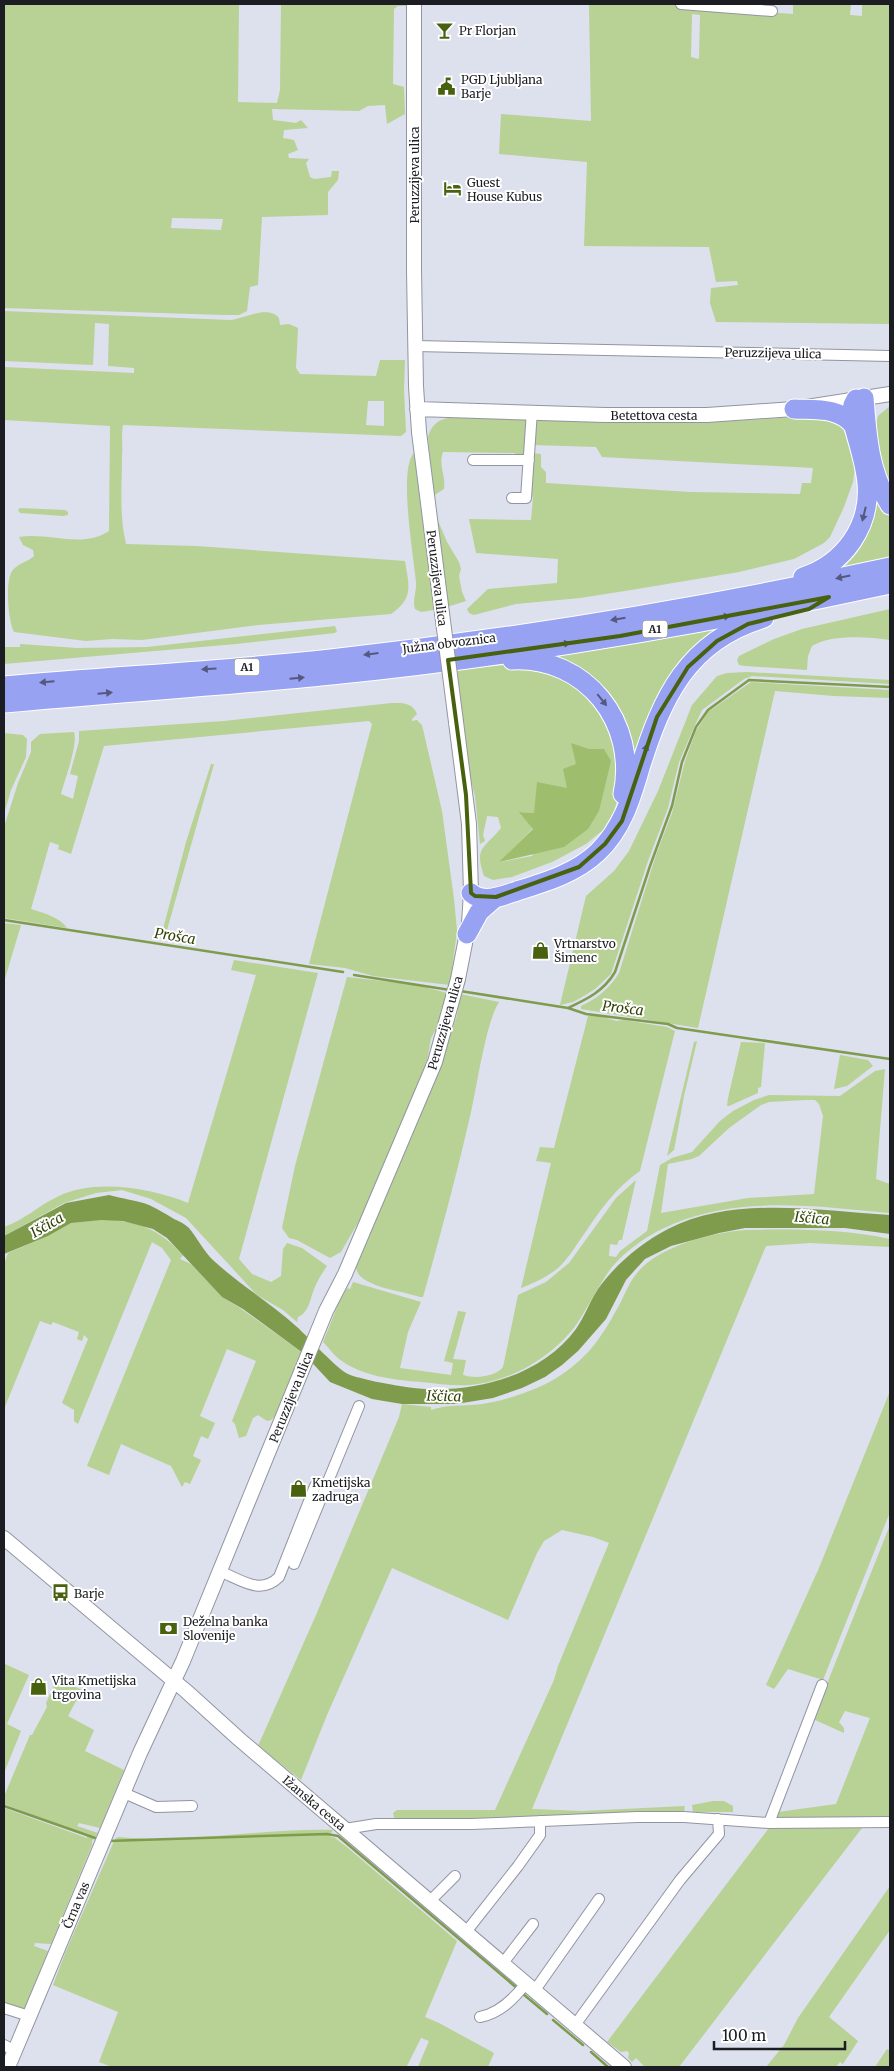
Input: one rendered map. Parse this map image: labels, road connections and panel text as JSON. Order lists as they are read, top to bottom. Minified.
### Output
{"streets":{"highway":["A1","Južna obvoznica"],"street":["Peruzzijeva ulica","Betettova cesta","Ižanska cesta","Črna vas"]},"crossings":[["Peruzzijeva ulica","Betettova cesta"],["Peruzzijeva ulica","Ižanska cesta"],["Peruzzijeva ulica","Črna vas"],["Ižanska cesta","Črna vas"]],"water":["Prošca","Iščica"],"places":{"bar":["Pr Florjan"],"public building":["PGD Ljubljana Barje"],"hotel":["Guest House Kubus"],"shop":["Vrtnarstvo Šimenc","Kmetijska zadruga","Vita Kmetijska trgovina"],"bus stop":["Barje"],"bank":["Deželna banka Slovenije"]},"scale_bar":"100 m"}
